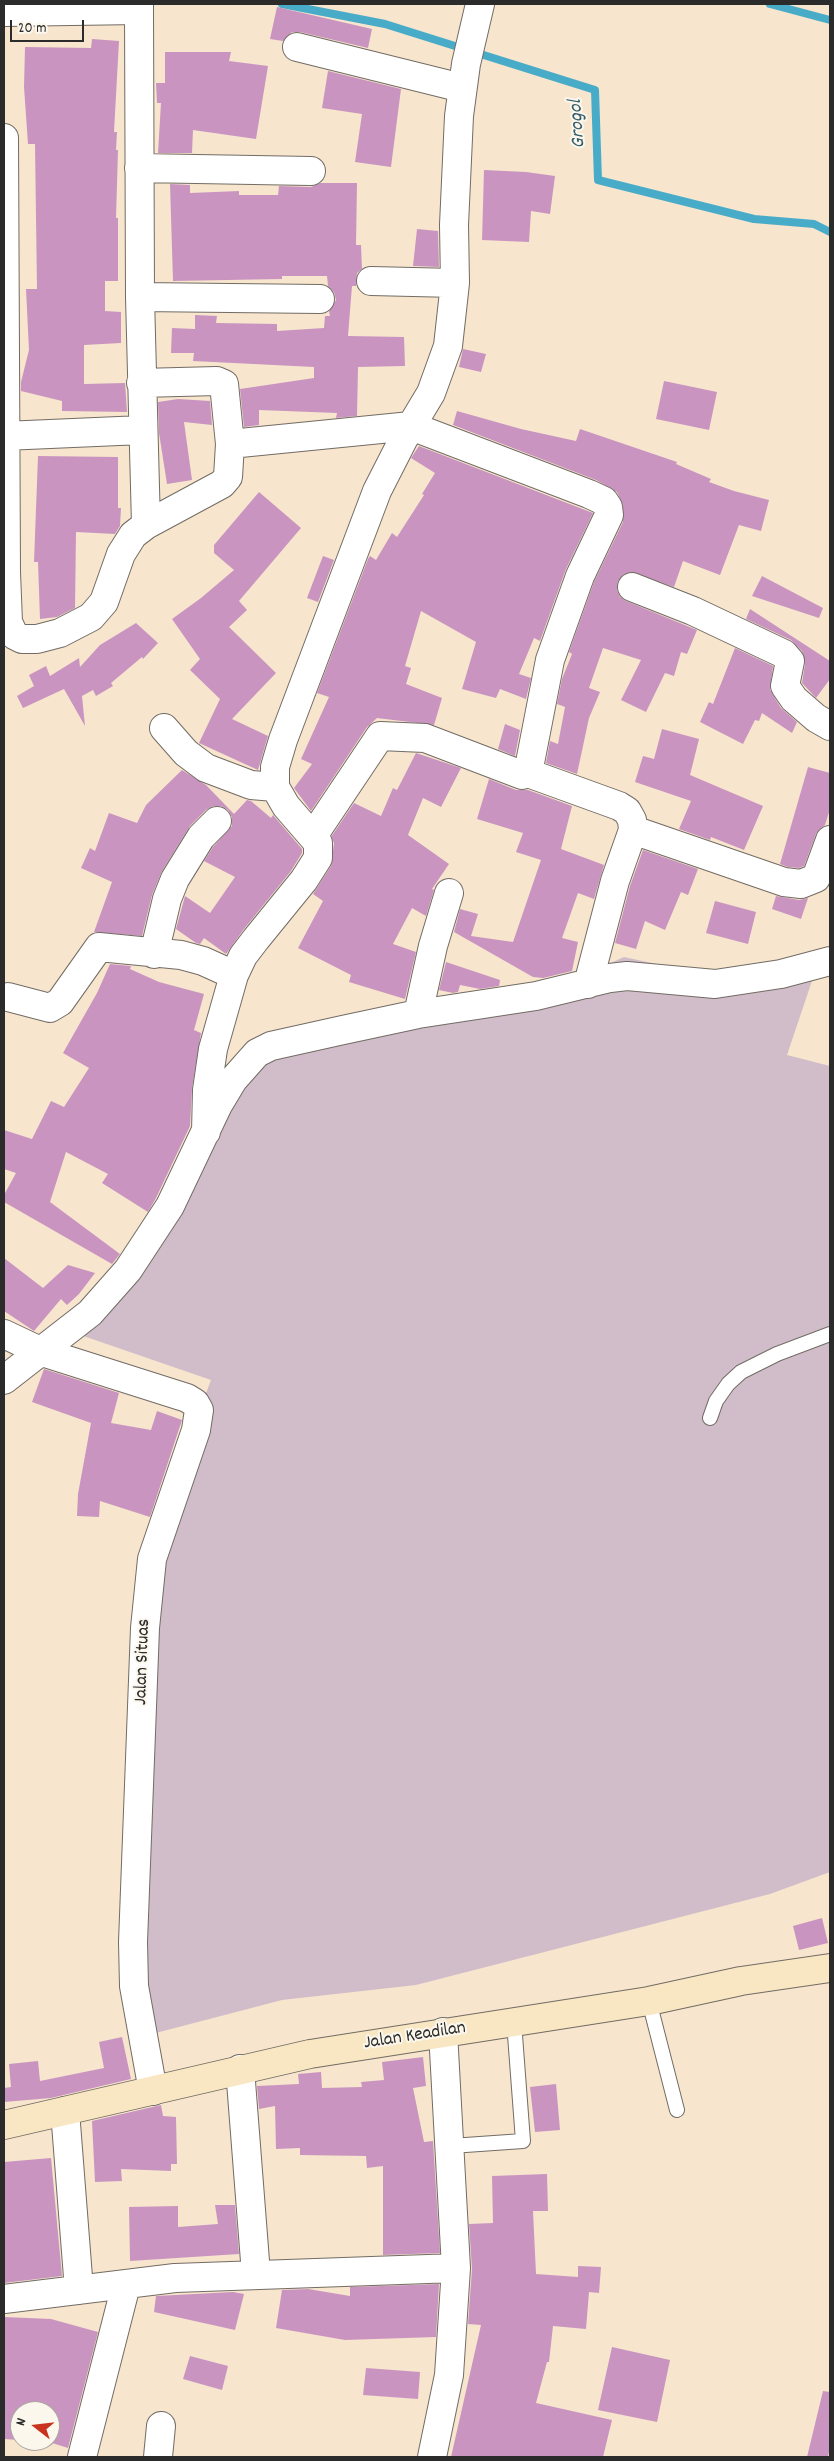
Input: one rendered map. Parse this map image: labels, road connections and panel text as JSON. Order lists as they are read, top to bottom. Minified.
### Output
{"streets":{"main road":["Jalan Keadilan"],"street":["Jalan Situas"]},"crossings":[["Jalan Situas","Jalan Keadilan"]],"water":["Grogol"],"scale_bar":"20 m","north":"left"}
